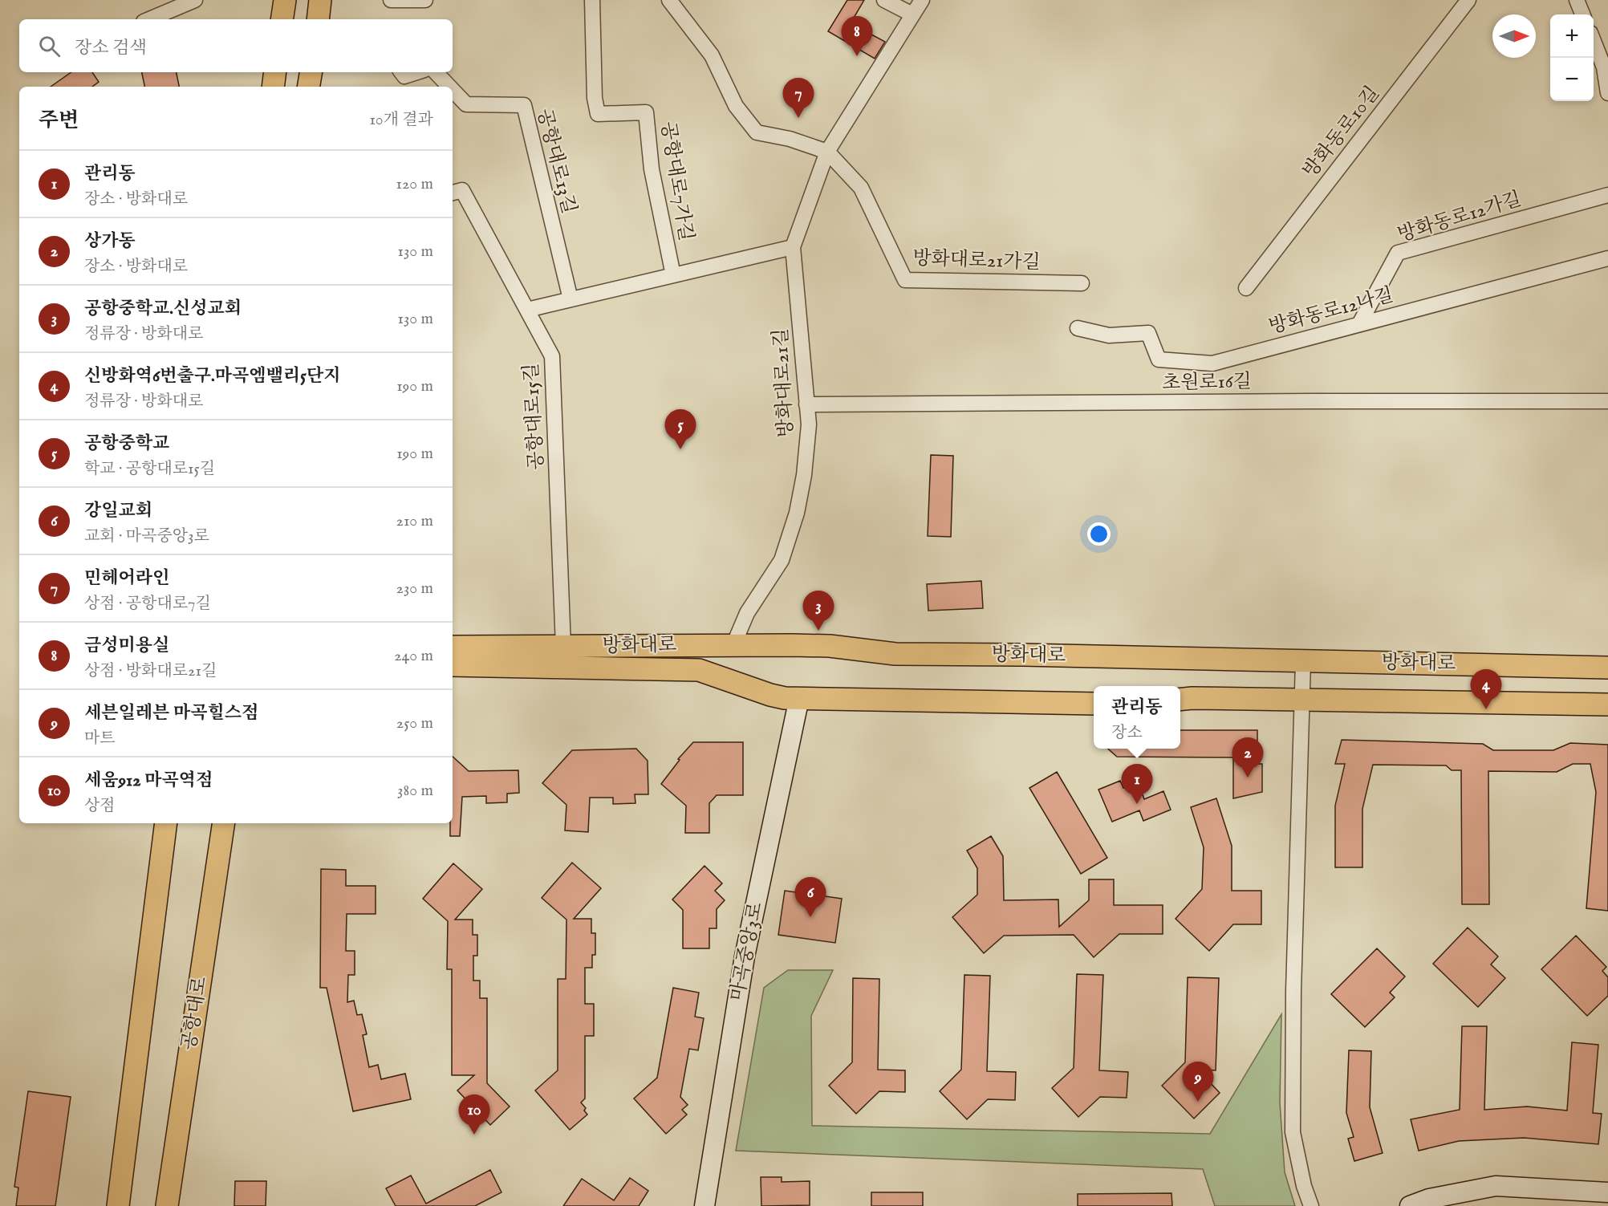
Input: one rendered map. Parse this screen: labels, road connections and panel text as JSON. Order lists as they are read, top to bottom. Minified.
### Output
{"streets":{"main road":["방화대로","공항대로"],"street":["방화동로10길","공항대로13길","공항대로7가길","방화동로12가길","방화대로21가길","방화동로12나길","방화대로21길","초원로16길","공항대로15길","마곡중앙3로"]},"crossings":[["방화동로12가길","방화동로12나길"],["방화대로21가길","방화대로21길"],["방화대로21길","초원로16길"],["방화대로21길","방화대로"],["공항대로15길","방화대로"],["방화대로","마곡중앙3로"]],"north":"right","page":{"map_buttons":["+","−"],"pins":["8","7","5","3","4","2","1","6","9","10"],"search":"장소 검색","heading":["주변","10개 결과"],"list":[{"mark":"1","name":"관리동","note":"장소 · 방화대로","value":"120 m"},{"mark":"2","name":"상가동","note":"장소 · 방화대로","value":"130 m"},{"mark":"3","name":"공항중학교.신성교회","note":"정류장 · 방화대로","value":"130 m"},{"mark":"4","name":"신방화역6번출구.마곡엠밸리5단지","note":"정류장 · 방화대로","value":"190 m"},{"mark":"5","name":"공항중학교","note":"학교 · 공항대로15길","value":"190 m"},{"mark":"6","name":"강일교회","note":"교회 · 마곡중앙3로","value":"210 m"},{"mark":"7","name":"민헤어라인","note":"상점 · 공항대로7길","value":"230 m"},{"mark":"8","name":"금성미용실","note":"상점 · 방화대로21길","value":"240 m"},{"mark":"9","name":"세븐일레븐 마곡힐스점","note":"마트","value":"250 m"},{"mark":"10","name":"세움912 마곡역점","note":"상점","value":"380 m"}],"popup":["관리동","장소"]}}
